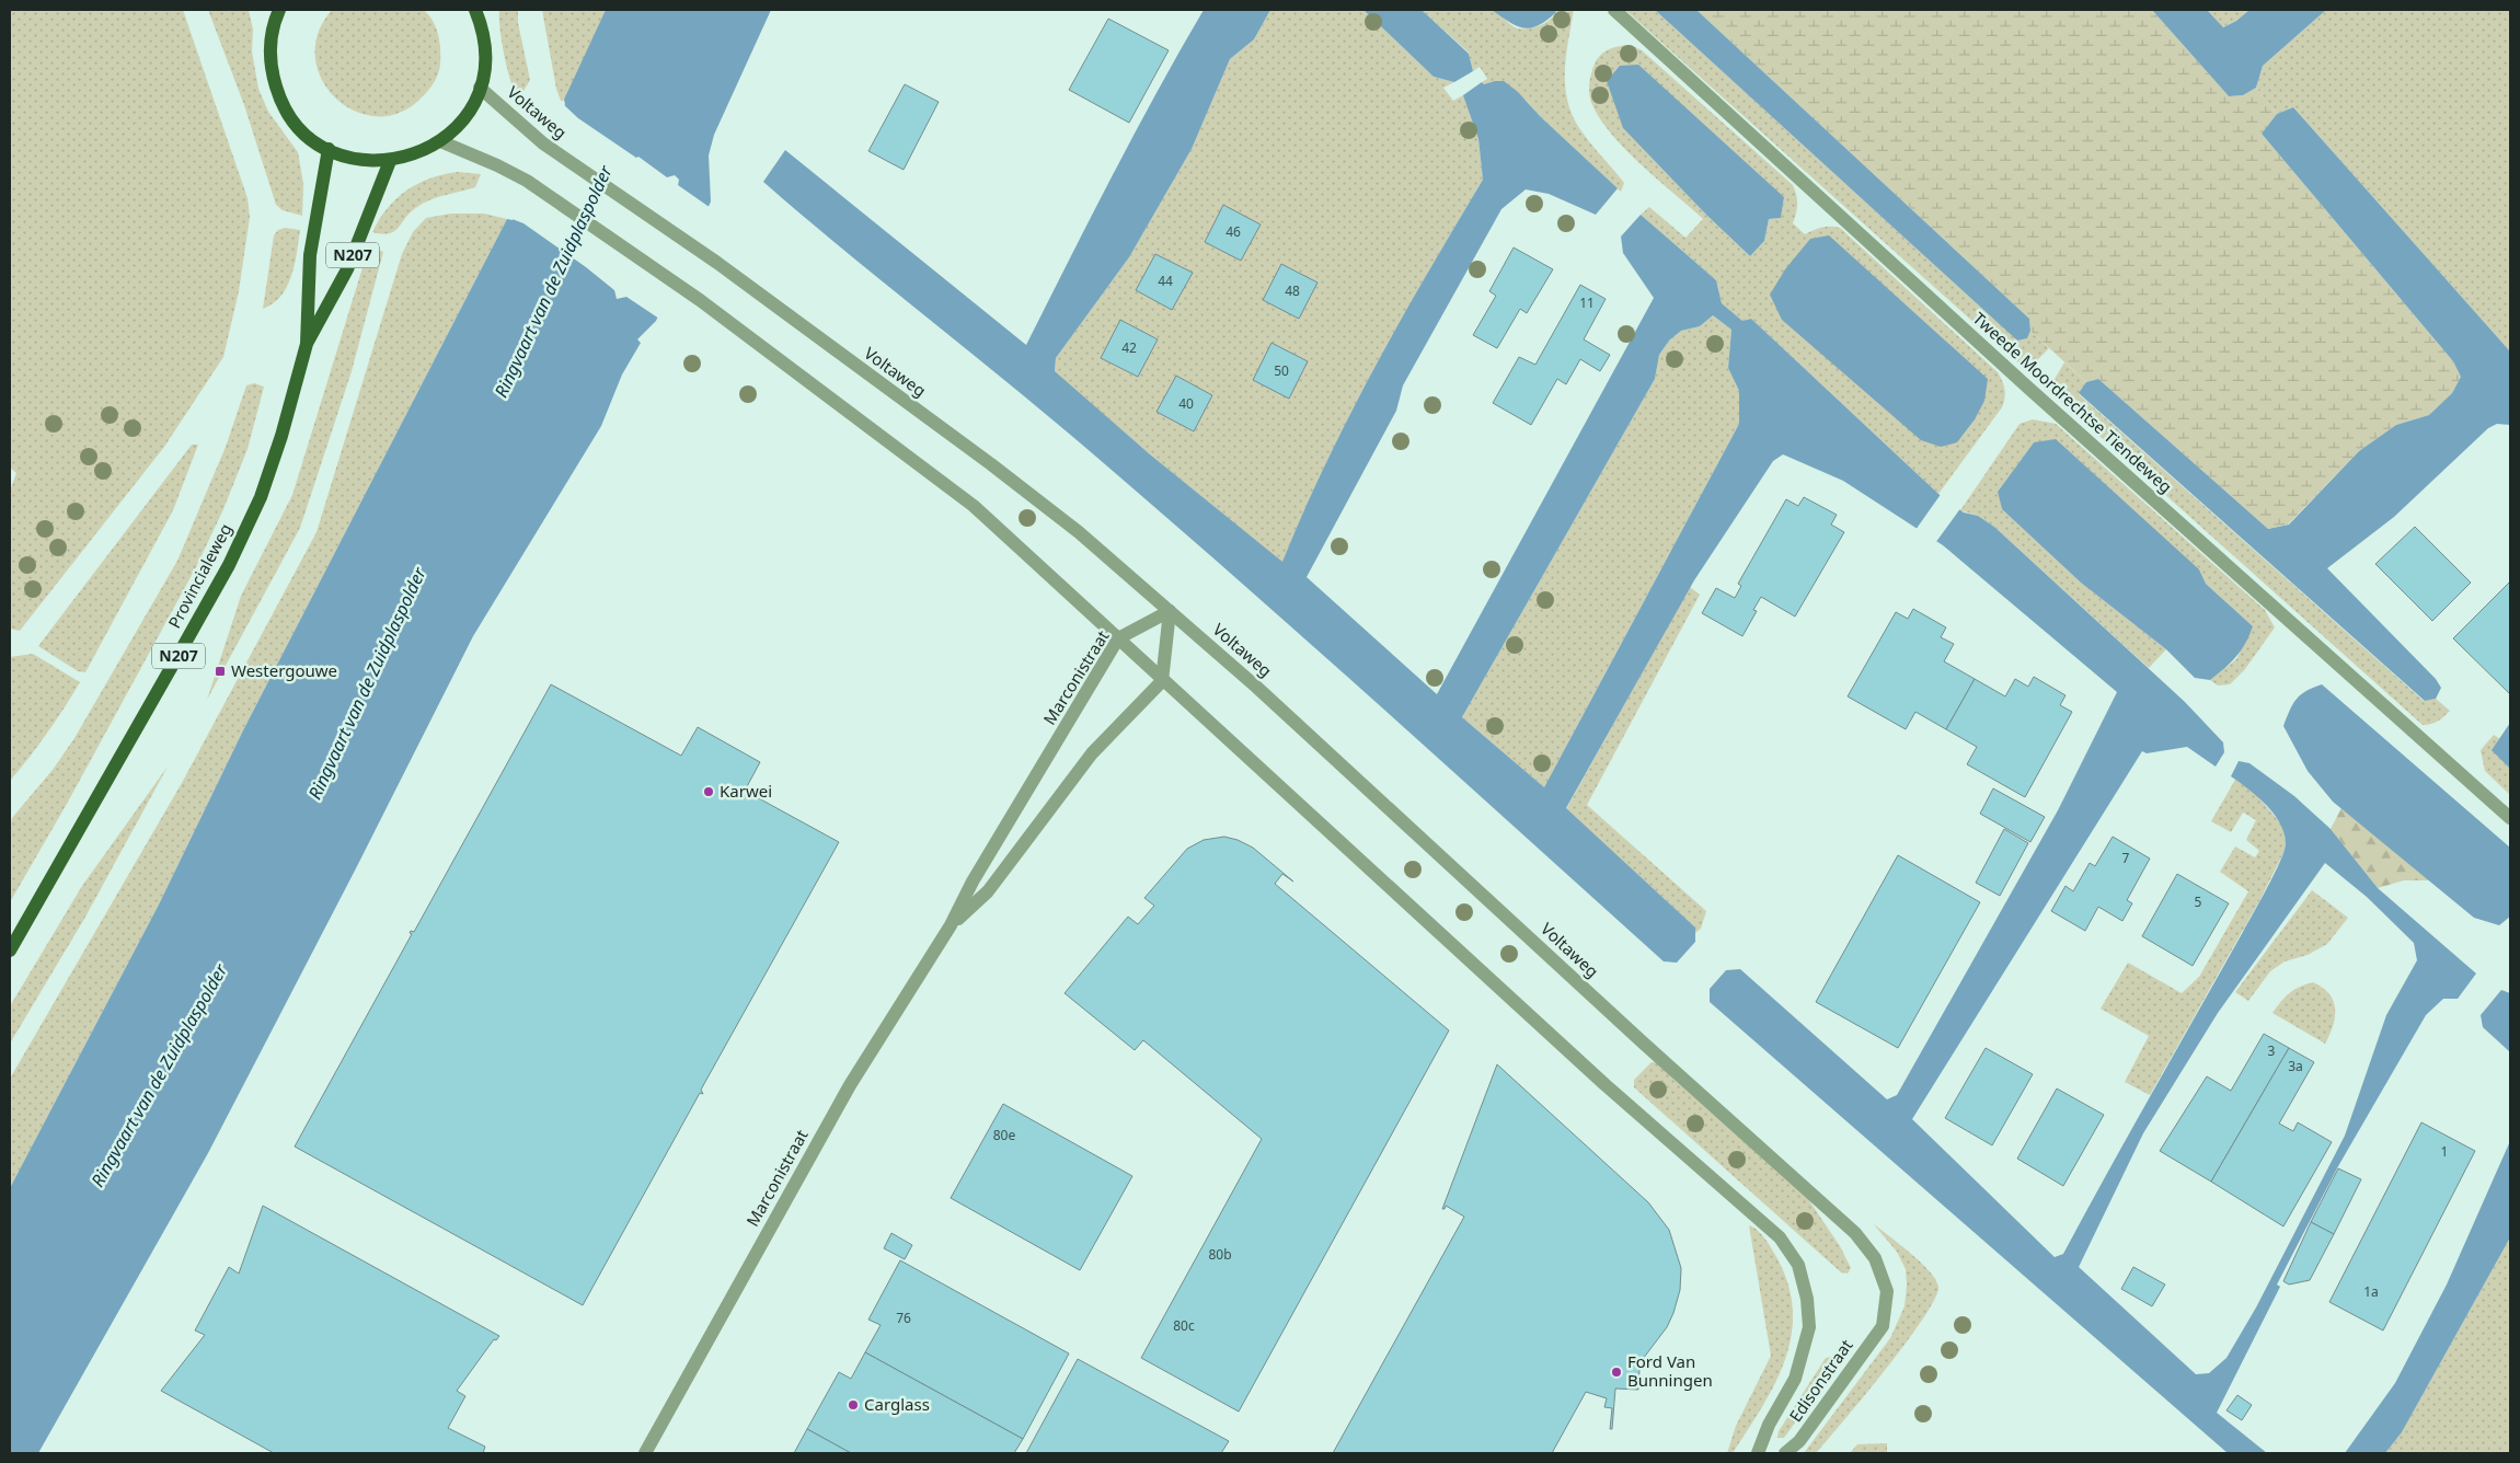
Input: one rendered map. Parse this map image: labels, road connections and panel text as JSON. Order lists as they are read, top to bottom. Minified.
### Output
{"streets":{"main road":["N207","Provincialeweg"],"street":["Voltaweg","Tweede Moordrechtse Tiendeweg","Marconistraat","Edisonstraat"]},"crossings":[["Voltaweg","Marconistraat"],["Voltaweg","Edisonstraat"],["Marconistraat","Edisonstraat"]],"water":["Ringvaart van de Zuidplaspolder"],"places":{"transit":["Westergouwe"],"other":["Karwei","Ford Van Bunningen","Carglass"]},"house_numbers":["46","44","48","11","42","50","40","7","5","3","3a","80e","1","80b","1a","76","80c"]}
